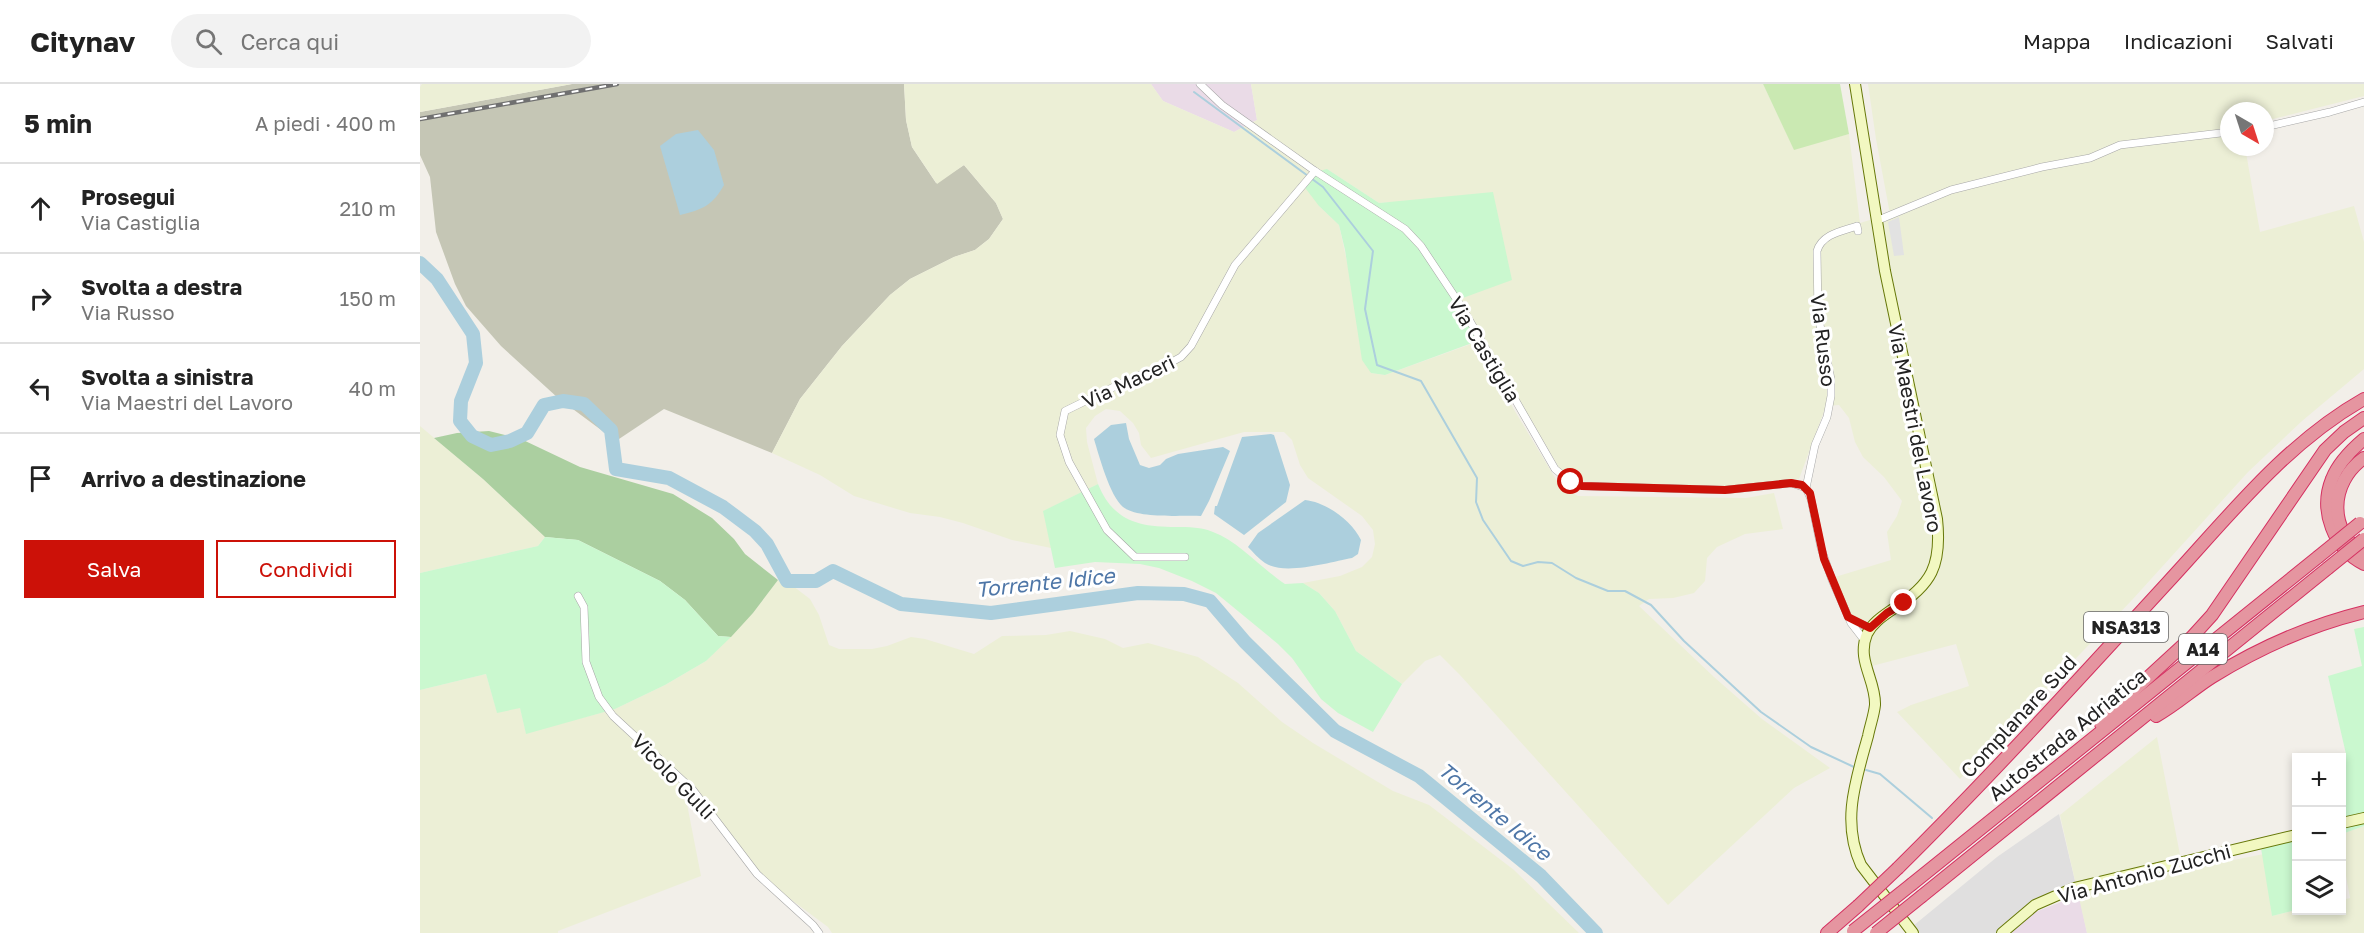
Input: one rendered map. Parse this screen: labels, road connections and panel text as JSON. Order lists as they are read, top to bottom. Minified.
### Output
{"streets":{"highway":["NSA313","A14","Complanare Sud","Autostrada Adriatica"],"street":["Via Russo","Via Castiglia","Via Maceri","Via Maestri del Lavoro","Vicolo Gulli","Via Antonio Zucchi"]},"crossings":[["Via Russo","Via Castiglia"],["Via Castiglia","Via Maceri"]],"water":["Torrente Idice"],"north":"bottom right","page":{"header":"Citynav","search":"Cerca qui","nav":["Mappa","Indicazioni","Salvati"],"heading":["5 min","A piedi · 400 m"],"list":[["Prosegui","Via Castiglia","210 m"],["Svolta a destra","Via Russo","150 m"],["Svolta a sinistra","Via Maestri del Lavoro","40 m"],"Arrivo a destinazione"],"buttons":["Salva","Condividi"],"map_buttons":["+","−"]}}
